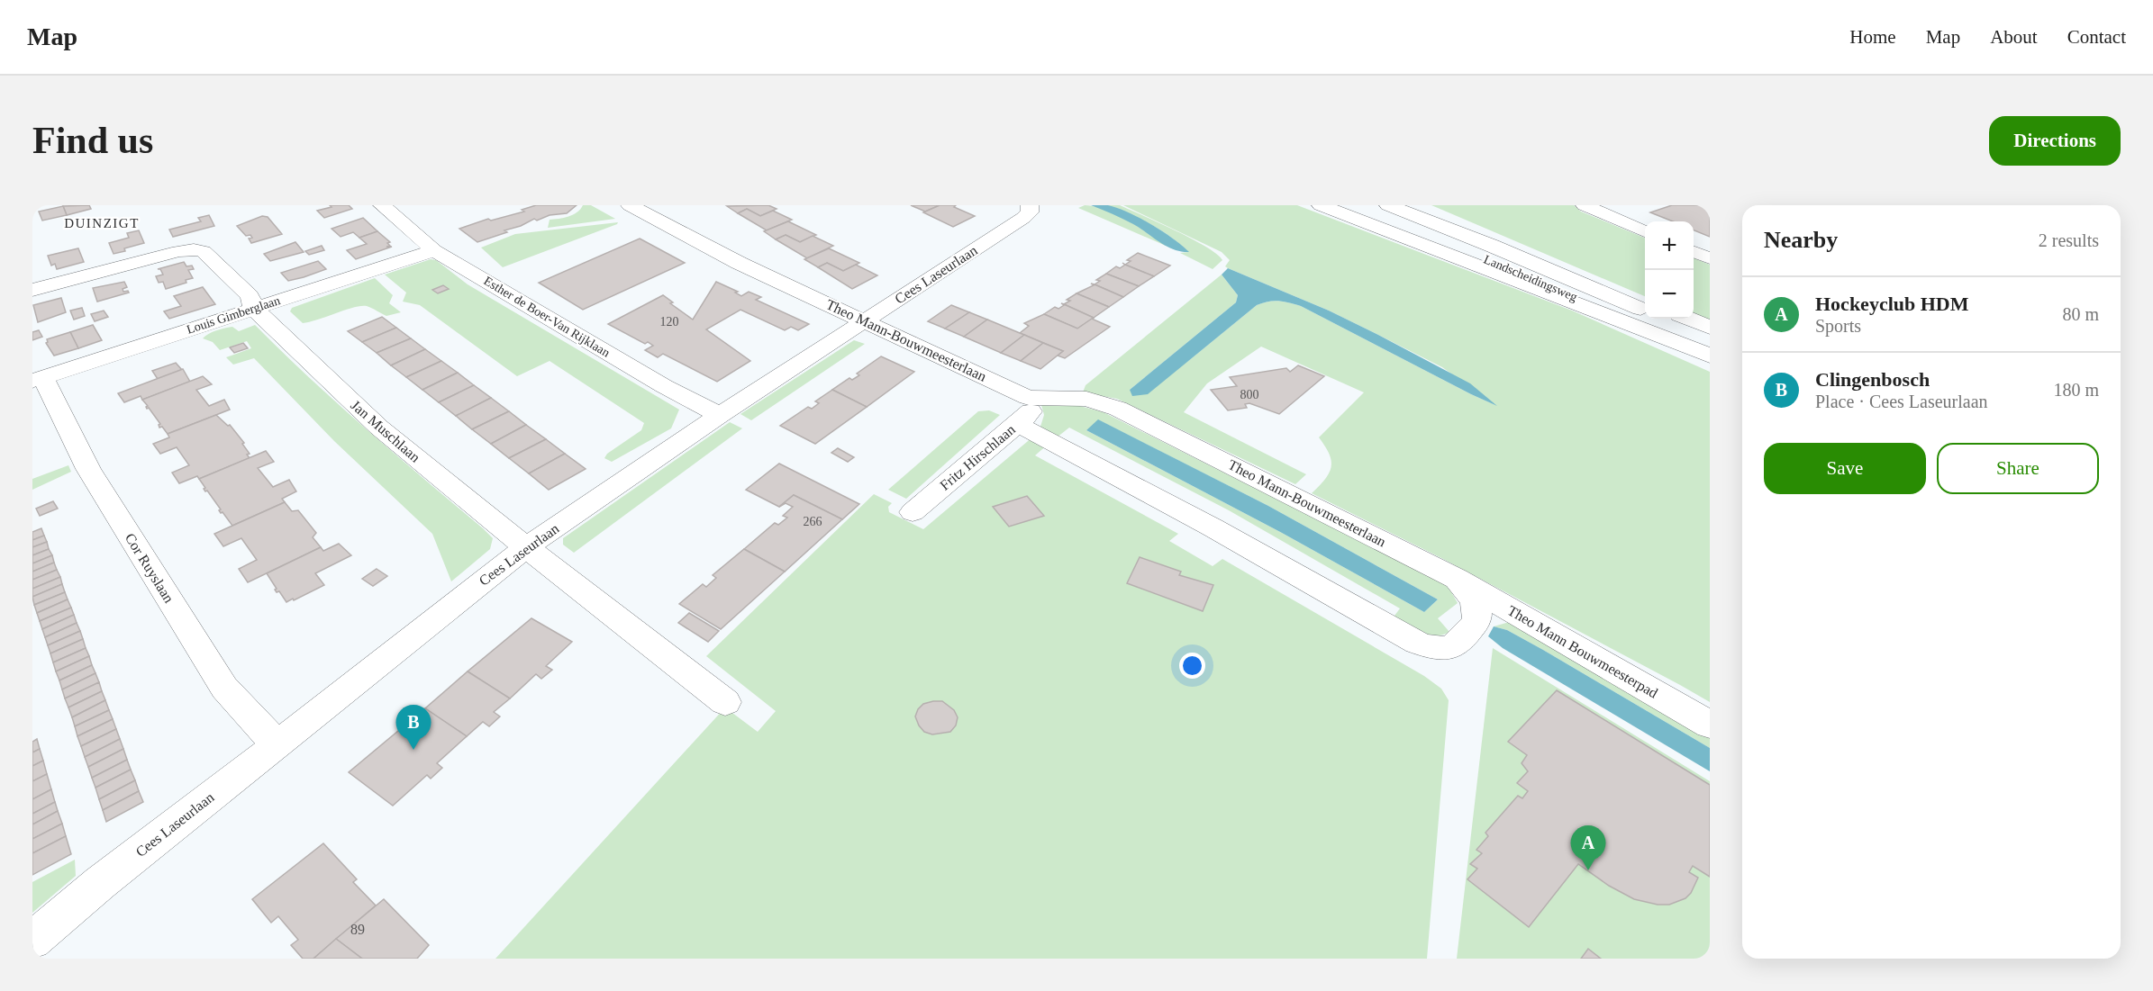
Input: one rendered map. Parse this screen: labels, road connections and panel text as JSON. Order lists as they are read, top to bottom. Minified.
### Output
{"streets":{"main road":["Landscheidingsweg"],"street":["Cees Laseurlaan","Louis Gimberglaan","Esther de Boer-Van Rijklaan","Theo Mann-Bouwmeesterlaan","Jan Muschlaan","Fritz Hirschlaan","Cor Ruyslaan","Theo Mann Bouwmeesterpad"]},"crossings":[["Cees Laseurlaan","Esther de Boer-Van Rijklaan"],["Cees Laseurlaan","Theo Mann-Bouwmeesterlaan"],["Cees Laseurlaan","Jan Muschlaan"],["Cees Laseurlaan","Cor Ruyslaan"],["Louis Gimberglaan","Esther de Boer-Van Rijklaan"],["Louis Gimberglaan","Jan Muschlaan"],["Louis Gimberglaan","Cor Ruyslaan"],["Theo Mann-Bouwmeesterlaan","Fritz Hirschlaan"],["Theo Mann-Bouwmeesterlaan","Theo Mann Bouwmeesterpad"]],"districts":["DUINZIGT"],"house_numbers":["120","800","266","89"],"page":{"header":"Map","nav":["Home","Map","About","Contact"],"buttons":["Directions",["Save","Share"]],"title":"Find us","heading":["Nearby","2 results"],"map_buttons":["+","−"],"list":[{"mark":"A","name":"Hockeyclub HDM","note":"Sports","value":"80 m"},{"mark":"B","name":"Clingenbosch","note":"Place · Cees Laseurlaan","value":"180 m"}],"pins":["B","A"]}}
